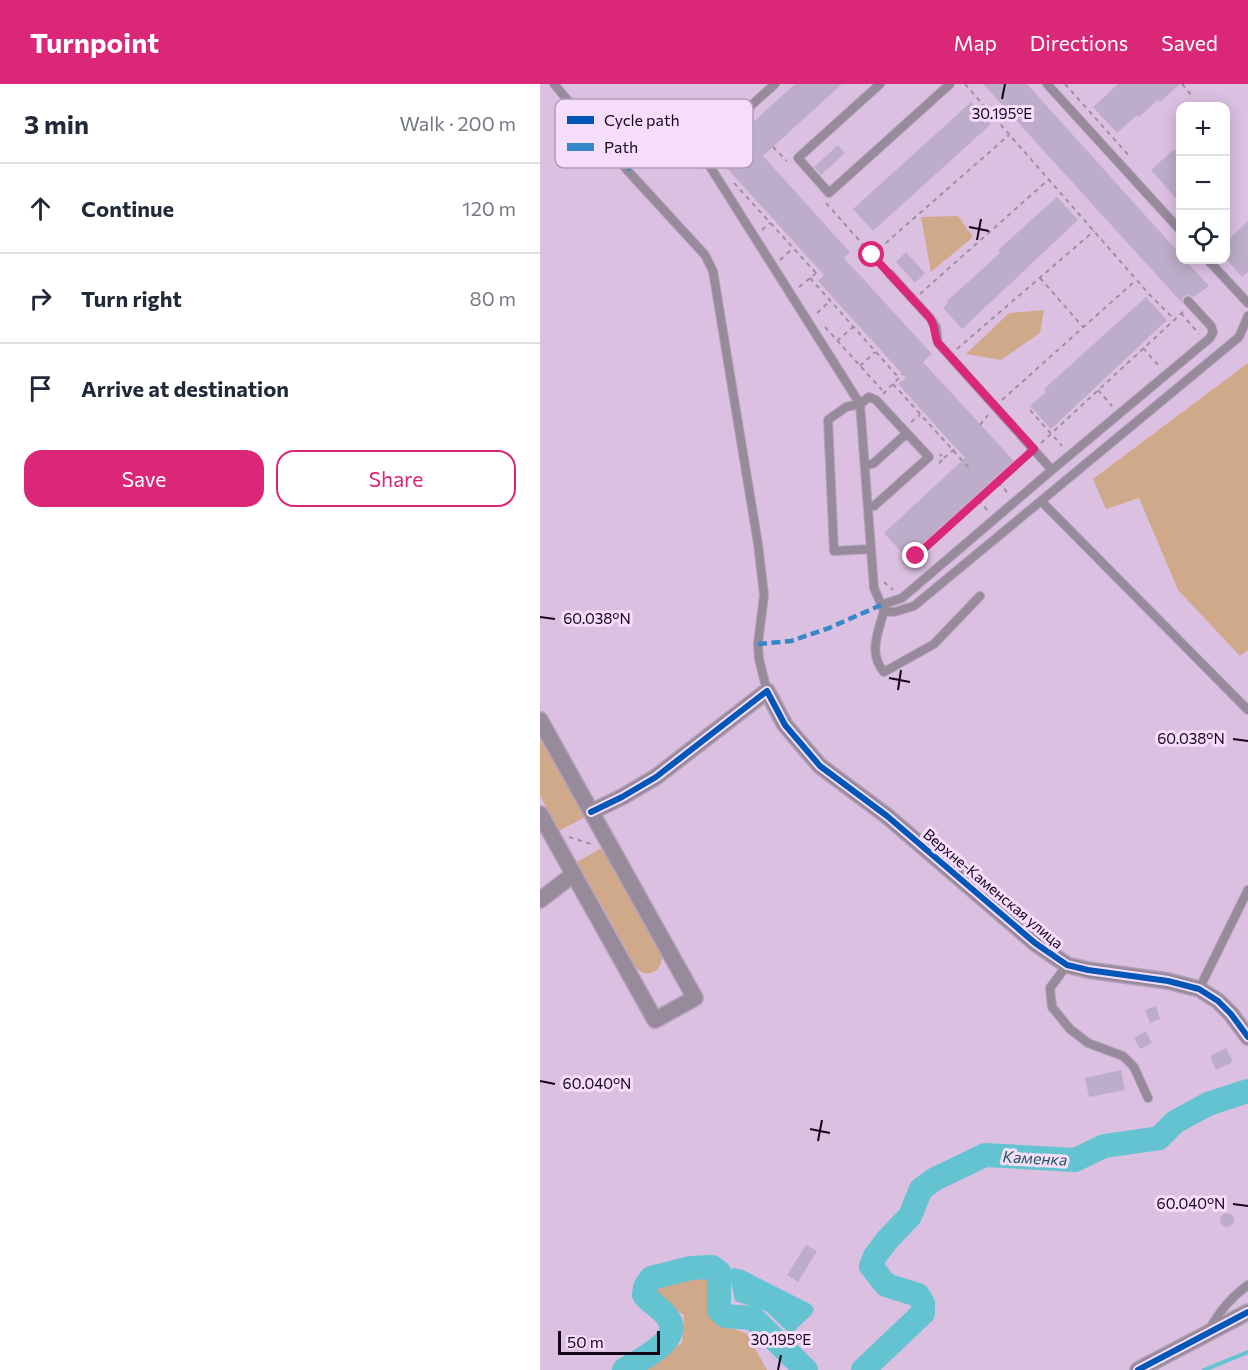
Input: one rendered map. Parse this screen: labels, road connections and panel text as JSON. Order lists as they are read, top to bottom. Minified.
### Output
{"streets":{"street":["Верхне-Каменская улица"]},"water":["Каменка"],"legend":["Cycle path","Path"],"scale_bar":"50 m","page":{"header":"Turnpoint","nav":["Map","Directions","Saved"],"heading":["3 min","Walk · 200 m"],"map_buttons":["+","−"],"list":[["Continue","120 m"],["Turn right","80 m"],"Arrive at destination"],"buttons":["Save","Share"],"scale":"50 m"},"coordinates":["30.195°E","60.038°N","60.040°N"]}
